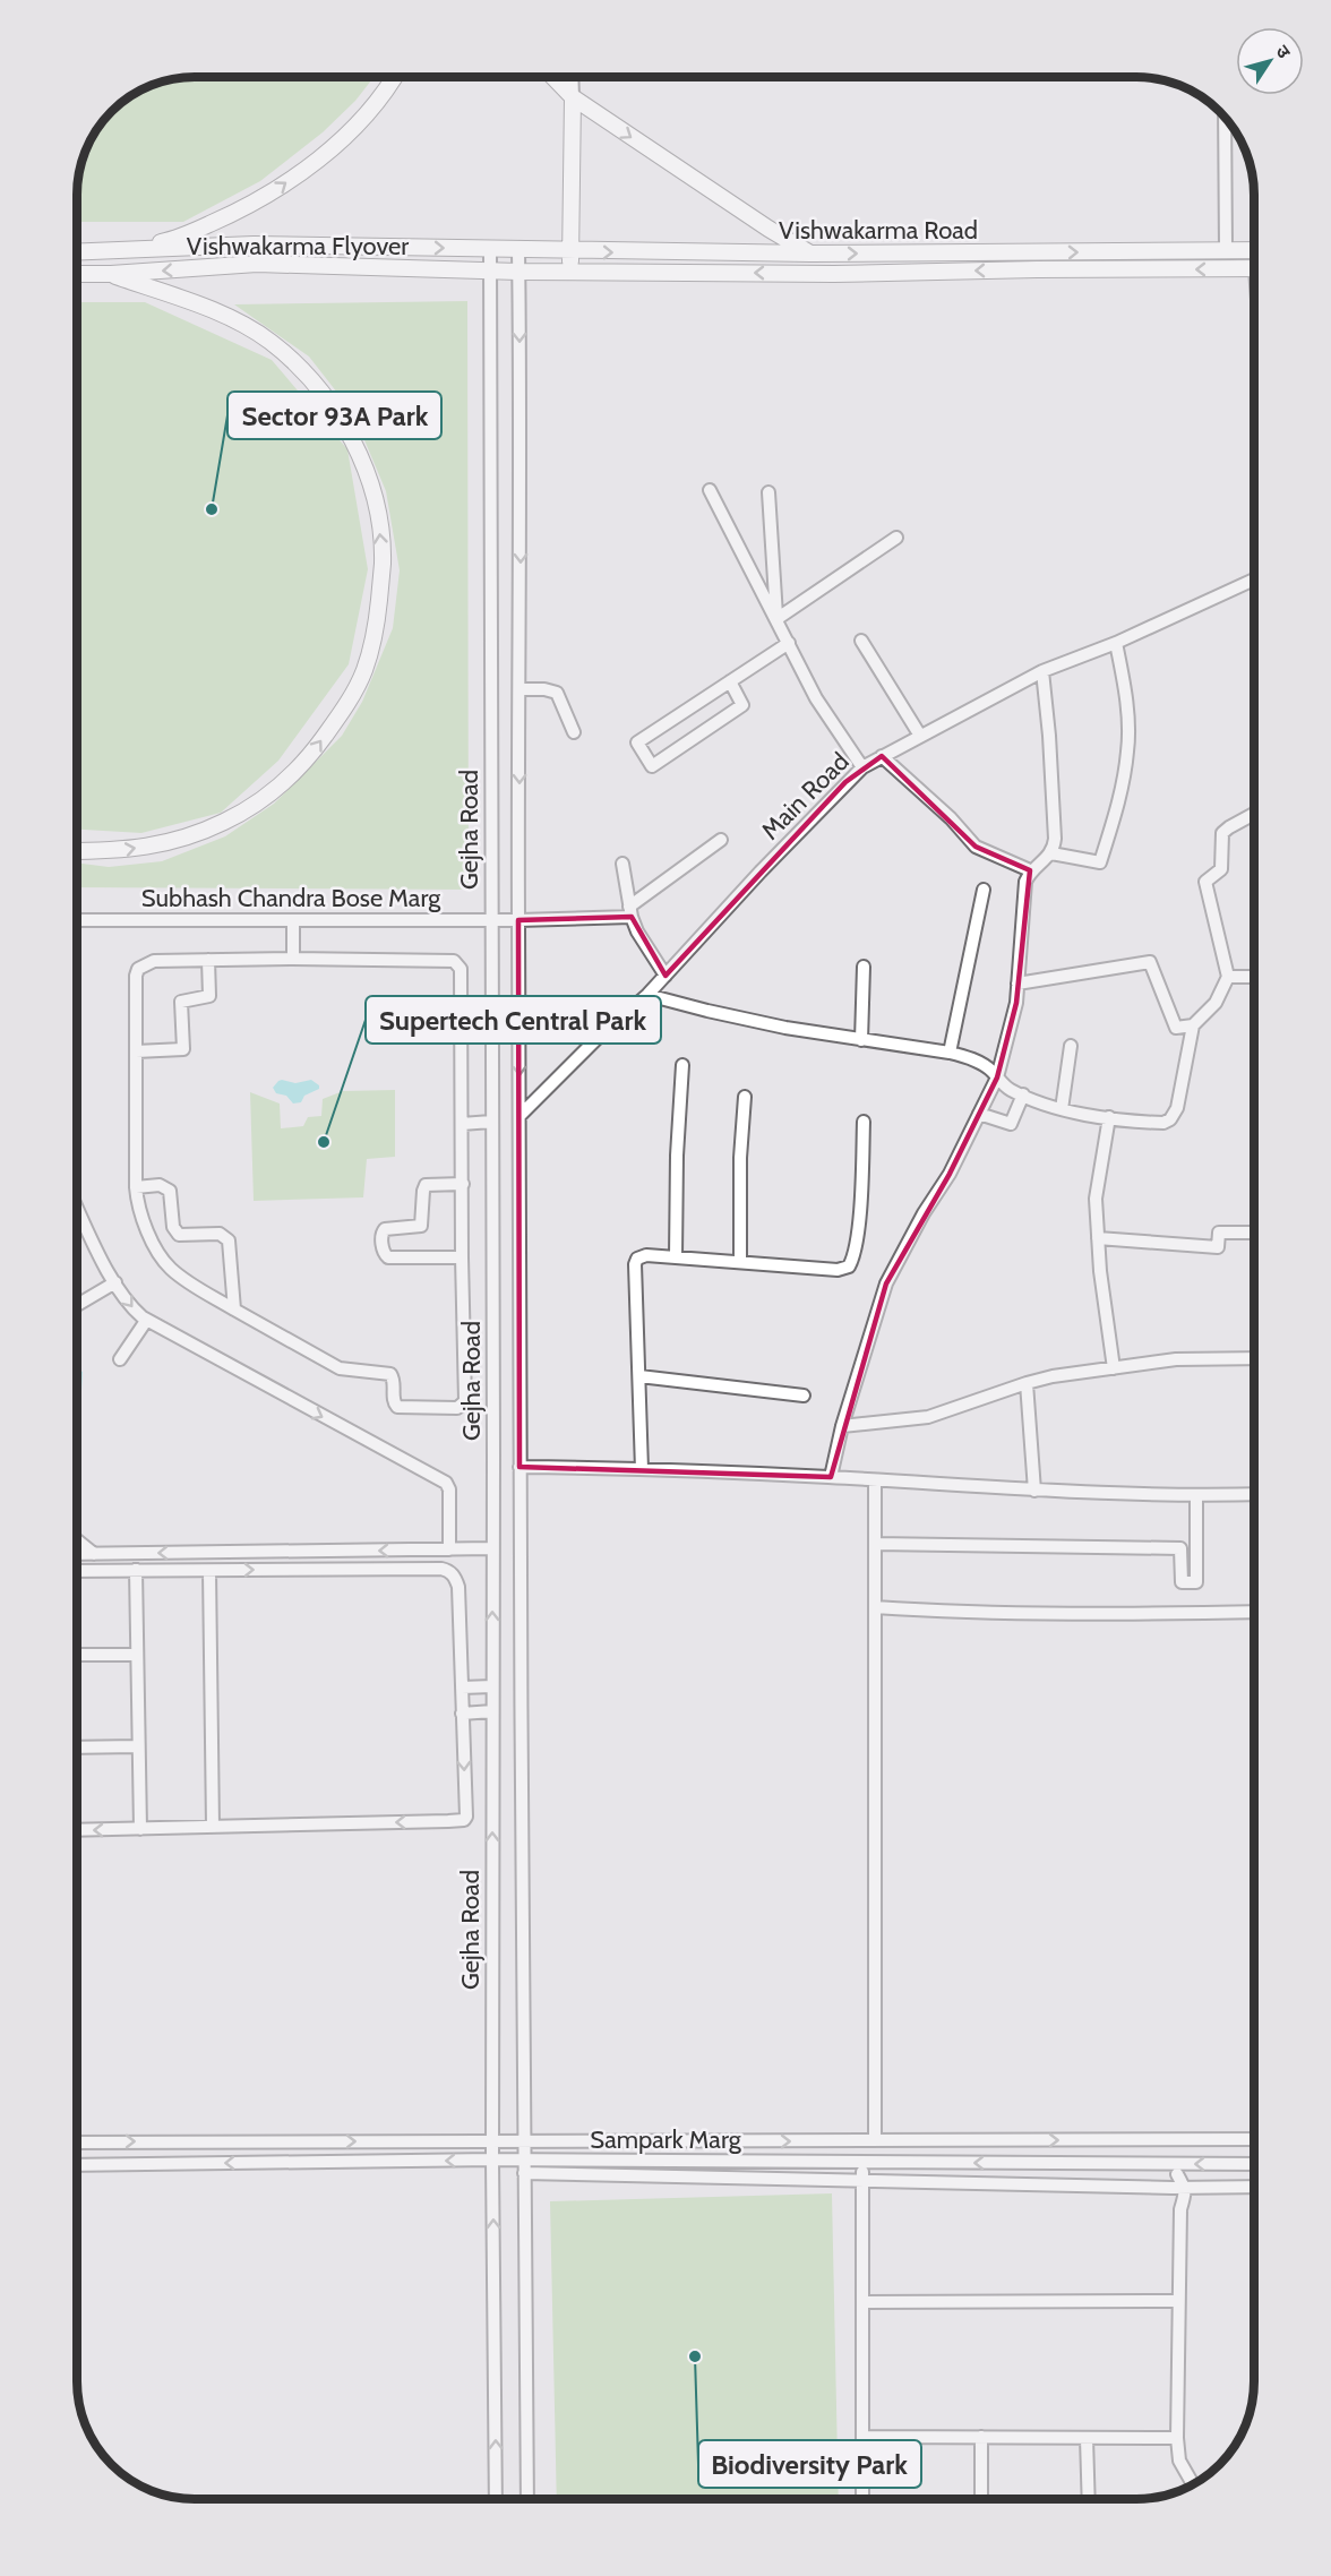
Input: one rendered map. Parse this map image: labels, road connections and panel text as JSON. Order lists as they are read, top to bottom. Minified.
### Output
{"streets":{"main road":["Vishwakarma Road","Vishwakarma Flyover"],"street":["Main Road","Gejha Road","Subhash Chandra Bose Marg","Sampark Marg"]},"crossings":[["Vishwakarma Road","Vishwakarma Flyover"],["Vishwakarma Road","Gejha Road"],["Vishwakarma Flyover","Gejha Road"],["Main Road","Gejha Road"],["Gejha Road","Subhash Chandra Bose Marg"],["Gejha Road","Sampark Marg"]],"places":["Sector 93A Park","Supertech Central Park","Biodiversity Park"],"north":"top right"}
